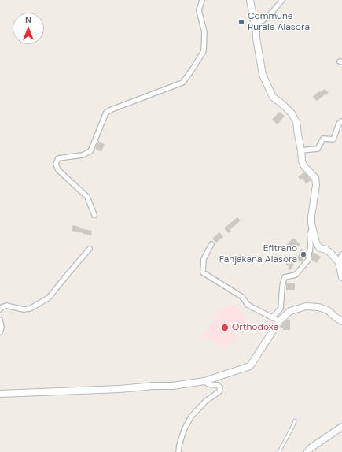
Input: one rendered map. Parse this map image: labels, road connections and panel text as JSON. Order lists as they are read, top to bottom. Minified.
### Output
{"places":["Commune Rurale Alasora","Efitrano Fanjakana Alasora","Orthodoxe"],"north":"top"}
